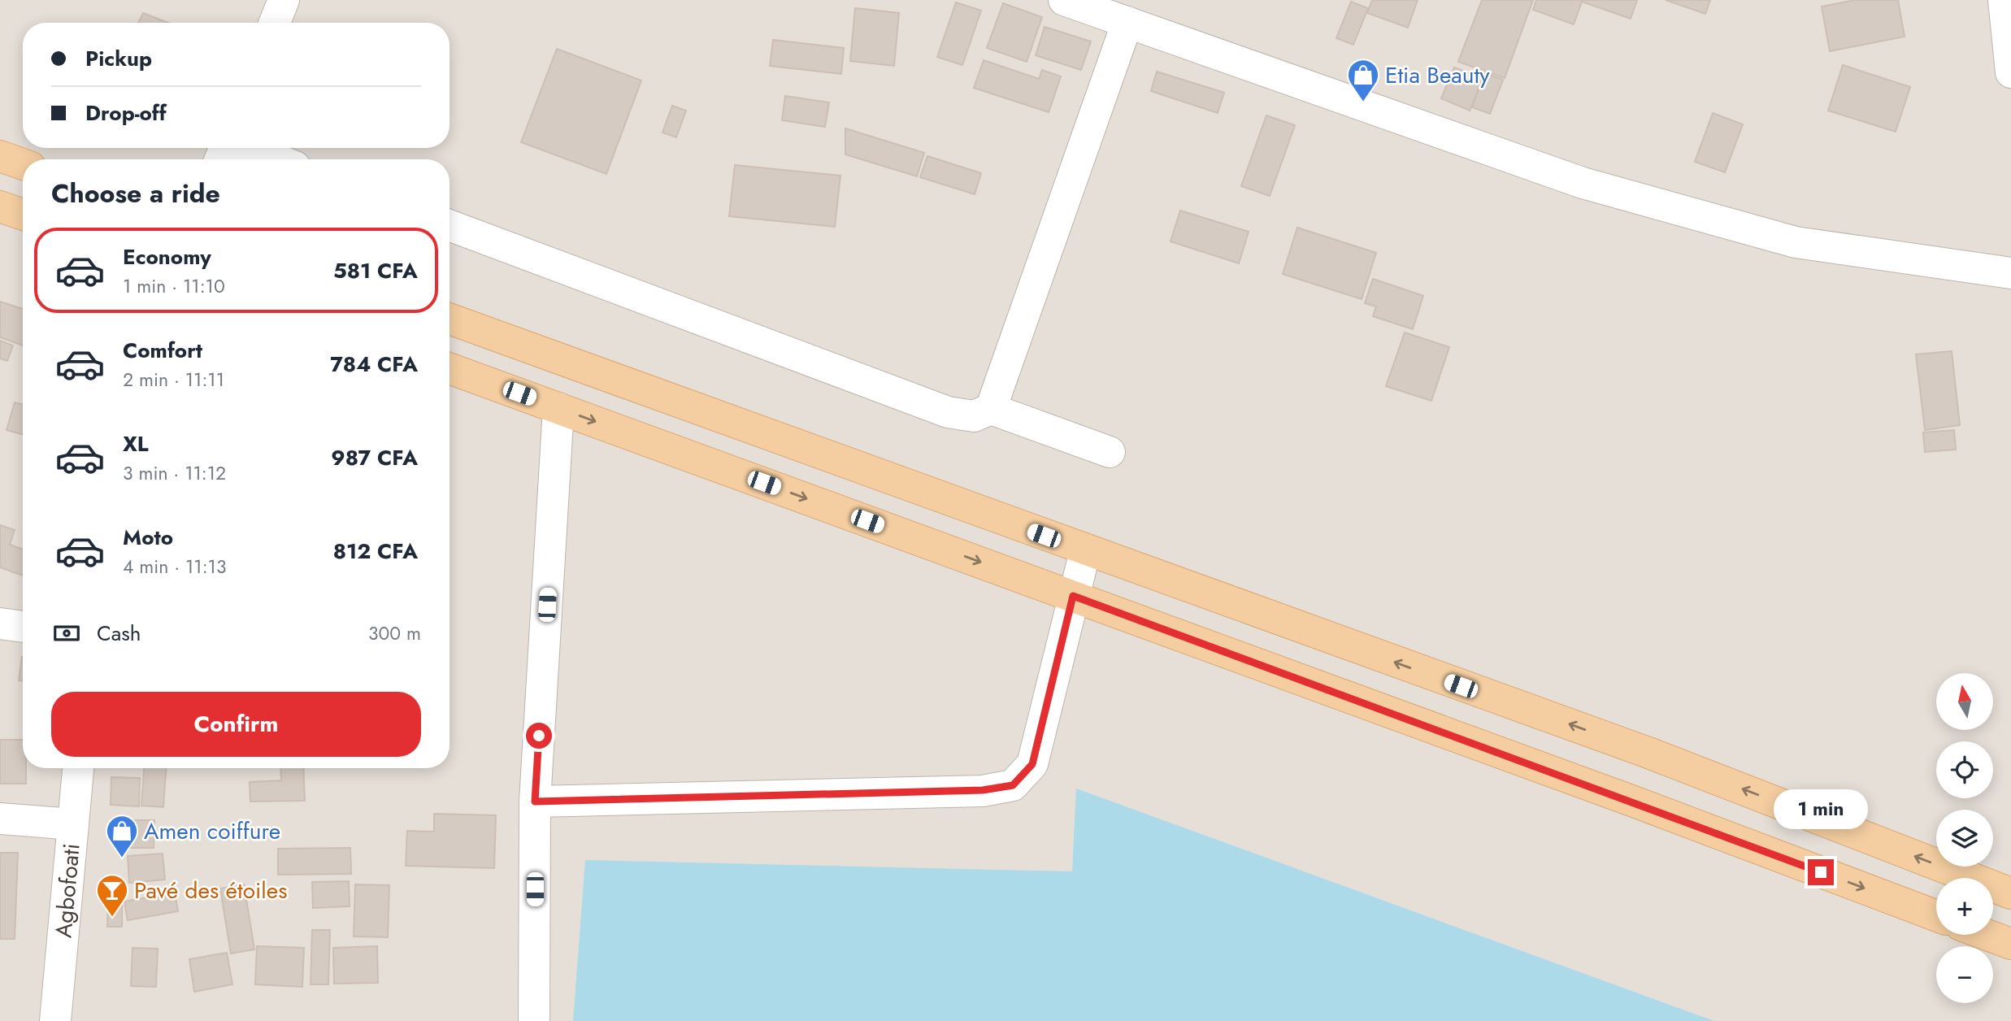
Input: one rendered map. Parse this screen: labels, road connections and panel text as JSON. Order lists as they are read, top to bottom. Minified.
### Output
{"streets":{"street":["Agbofoati"]},"places":{"shop":["Etia Beauty","Amen coiffure"],"bar":["Pavé des étoiles"]},"north":"top","page":{"banner":["Pickup","Drop-off"],"heading":"Choose a ride","list":[{"name":"Economy","note":"1 min · 11:10","value":"581 CFA"},{"name":"Comfort","note":"2 min · 11:11","value":"784 CFA"},{"name":"XL","note":"3 min · 11:12","value":"987 CFA"},{"name":"Moto","note":"4 min · 11:13","value":"812 CFA"}],"pay":["Cash","300 m"],"map_buttons":["+","−"],"buttons":"Confirm","bubble":"1 min"}}
